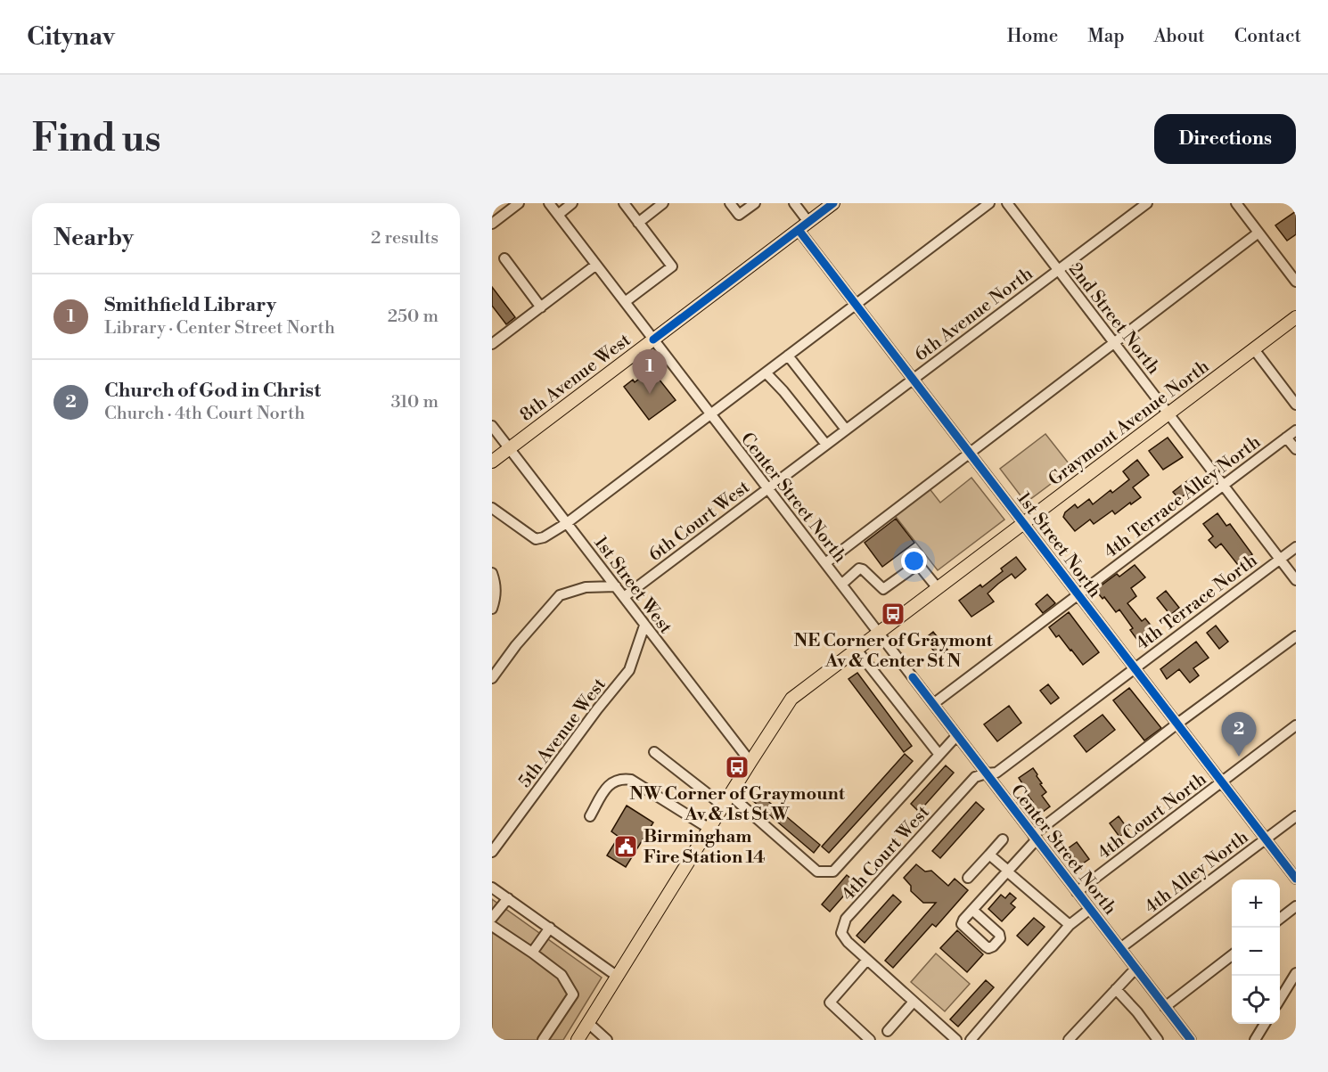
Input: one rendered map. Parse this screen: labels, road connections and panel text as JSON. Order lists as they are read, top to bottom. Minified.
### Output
{"streets":{"main road":["8th Avenue West","Graymont Avenue North"],"street":["6th Avenue North","2nd Street North","4th Terrace Alley North","Center Street North","6th Court West","1st Street North","1st Street West","4th Terrace North","5th Avenue West","4th Court North","4th Court West","4th Alley North"]},"crossings":[["6th Avenue North","2nd Street North"],["6th Avenue North","Center Street North"],["6th Avenue North","6th Court West"],["6th Avenue North","1st Street North"],["2nd Street North","Graymont Avenue North"],["2nd Street North","4th Terrace Alley North"],["2nd Street North","4th Terrace North"],["8th Avenue West","Center Street North"],["8th Avenue West","1st Street North"],["8th Avenue West","1st Street West"],["Graymont Avenue North","Center Street North"],["Graymont Avenue North","1st Street North"],["Graymont Avenue North","1st Street West"],["4th Terrace Alley North","Center Street North"],["4th Terrace Alley North","1st Street North"],["Center Street North","6th Court West"],["Center Street North","4th Terrace North"],["Center Street North","4th Court North"],["Center Street North","4th Court West"],["Center Street North","4th Alley North"],["6th Court West","1st Street West"],["1st Street North","4th Terrace North"],["1st Street North","4th Court North"],["1st Street North","4th Alley North"],["1st Street West","5th Avenue West"],["4th Terrace North","4th Court West"]],"places":{"bus stop":["NE Corner of Graymont Av & Center St N","NW Corner of Graymount Av & 1st St W"],"public building":["Birmingham Fire Station 14"]},"page":{"header":"Citynav","nav":["Home","Map","About","Contact"],"buttons":"Directions","title":"Find us","heading":["Nearby","2 results"],"list":[{"mark":"1","name":"Smithfield Library","note":"Library · Center Street North","value":"250 m"},{"mark":"2","name":"Church of God in Christ","note":"Church · 4th Court North","value":"310 m"}],"pins":["1","2"],"map_buttons":["+","−"]}}
